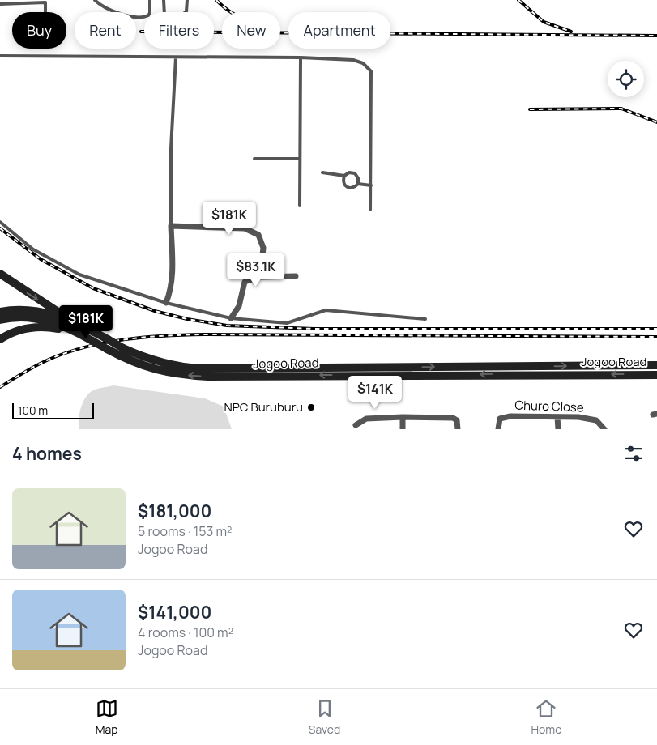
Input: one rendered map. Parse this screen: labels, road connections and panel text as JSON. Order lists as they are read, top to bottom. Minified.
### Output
{"streets":{"main road":["Jogoo Road"],"street":["Churo Close"]},"places":["NPC Buruburu"],"scale_bar":"100 m","page":{"chip":["Buy","Rent","Filters","New","Apartment"],"price":["$181K","$83.1K","$181K","$141K"],"scale":"100 m","heading":"4 homes","list":[{"name":"$181,000","note":"5 rooms · 153 m² · Jogoo Road"},{"name":"$141,000","note":"4 rooms · 100 m² · Jogoo Road"}],"tabs":["Map","Saved","Home"]}}
